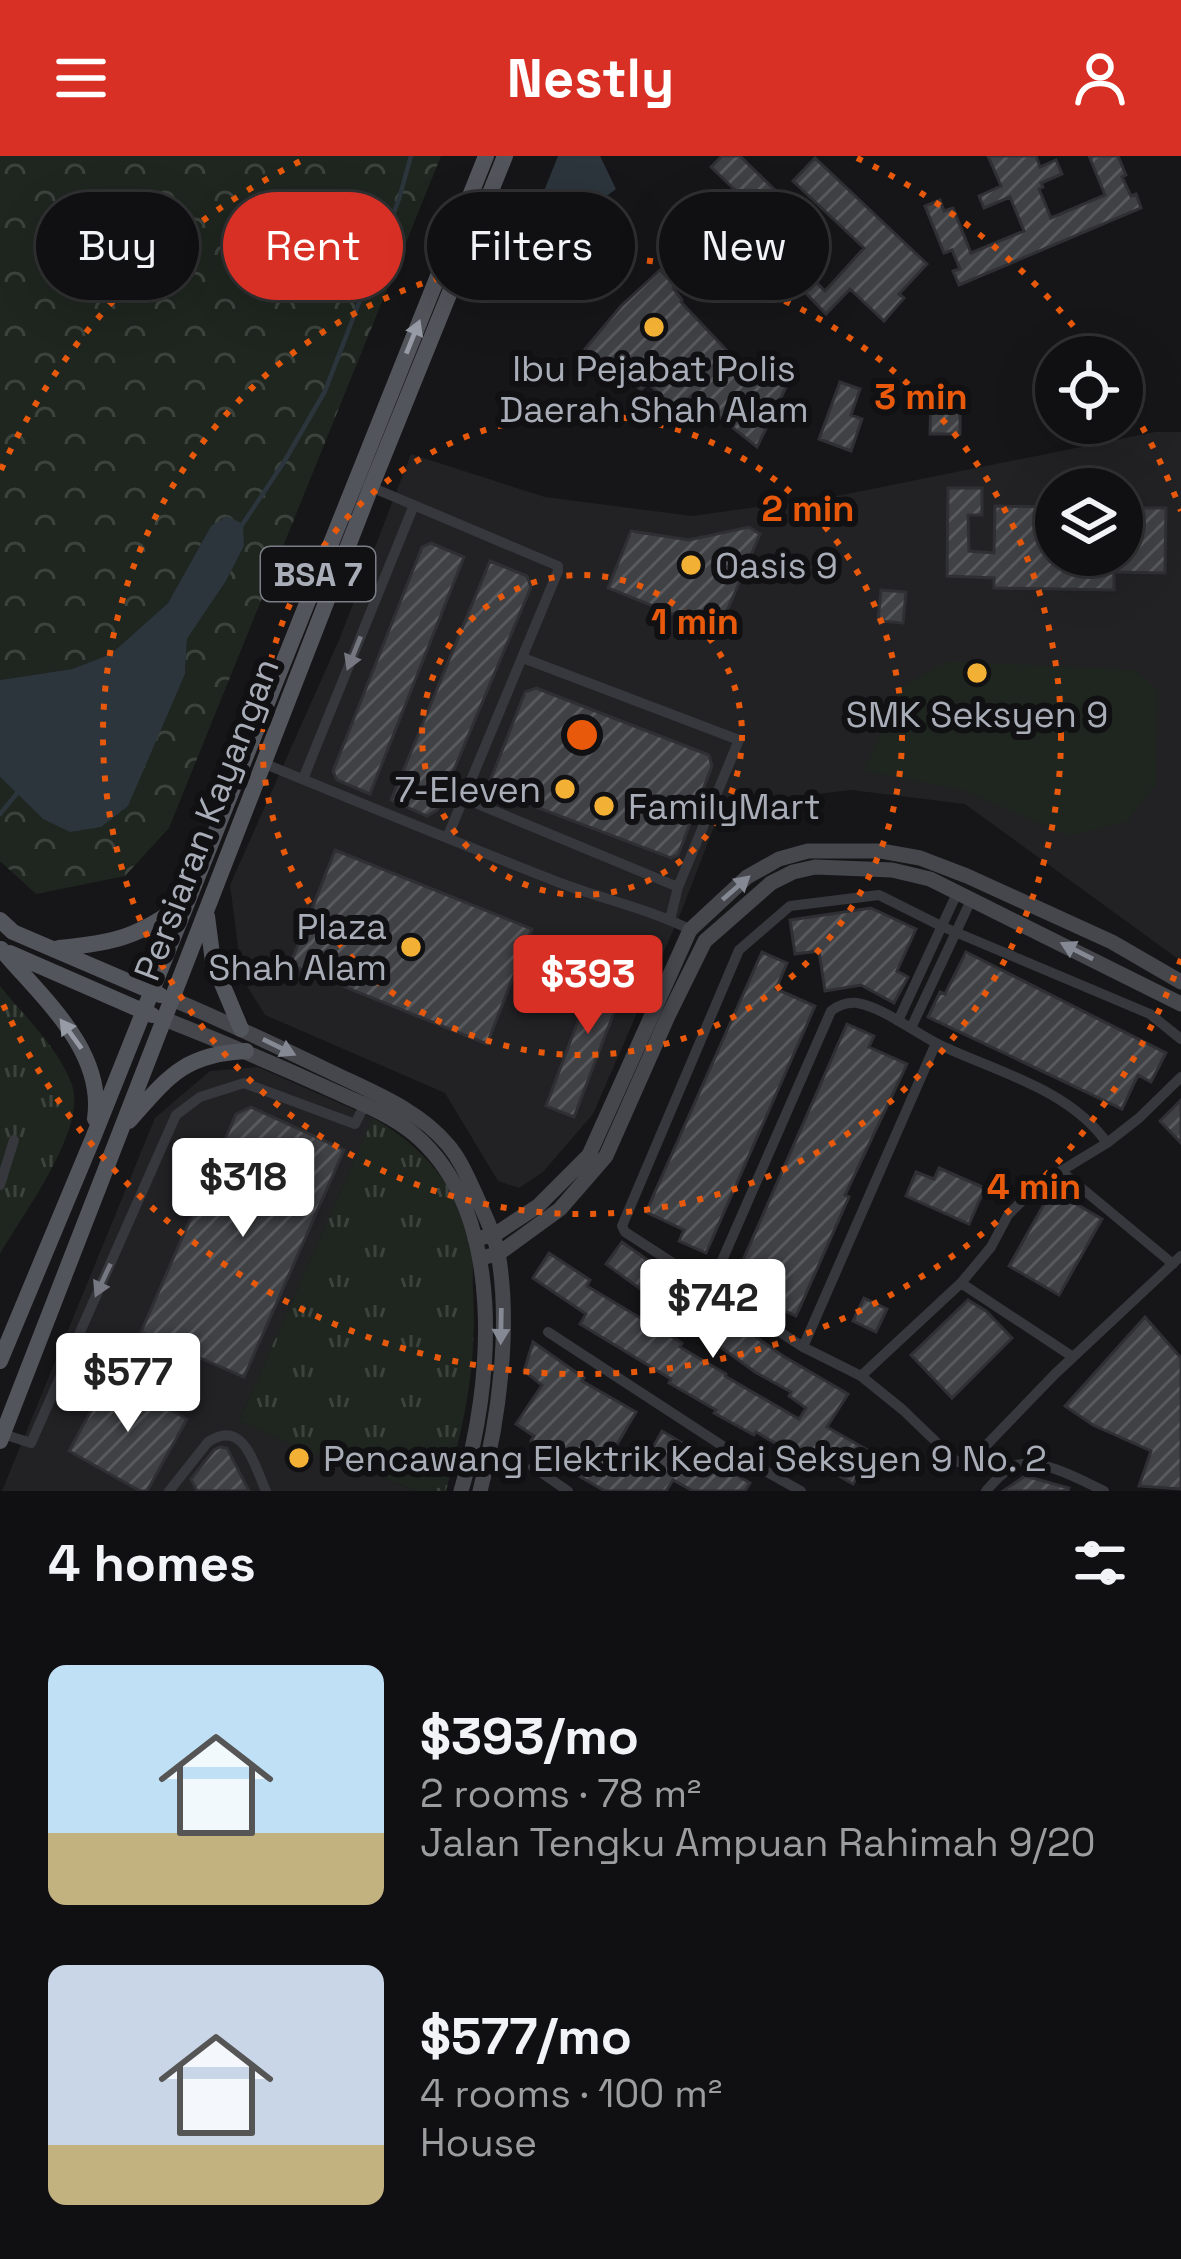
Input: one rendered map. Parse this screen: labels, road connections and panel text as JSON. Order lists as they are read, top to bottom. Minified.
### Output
{"streets":{"main road":["BSA 7","Persiaran Kayangan"]},"places":["Ibu Pejabat Polis Daerah Shah Alam","Oasis 9","SMK Seksyen 9","7-Eleven","FamilyMart","Plaza Shah Alam","Pencawang Elektrik Kedai Seksyen 9 No. 2"],"page":{"header":"Nestly","chip":["Buy","Rent","Filters","New"],"price":["$393","$318","$742","$577"],"heading":"4 homes","list":[{"name":"$393/mo","note":"2 rooms · 78 m² · Jalan Tengku Ampuan Rahimah 9/20"},{"name":"$577/mo","note":"4 rooms · 100 m² · House"}]},"rings":["3 min","2 min","1 min","4 min"]}
